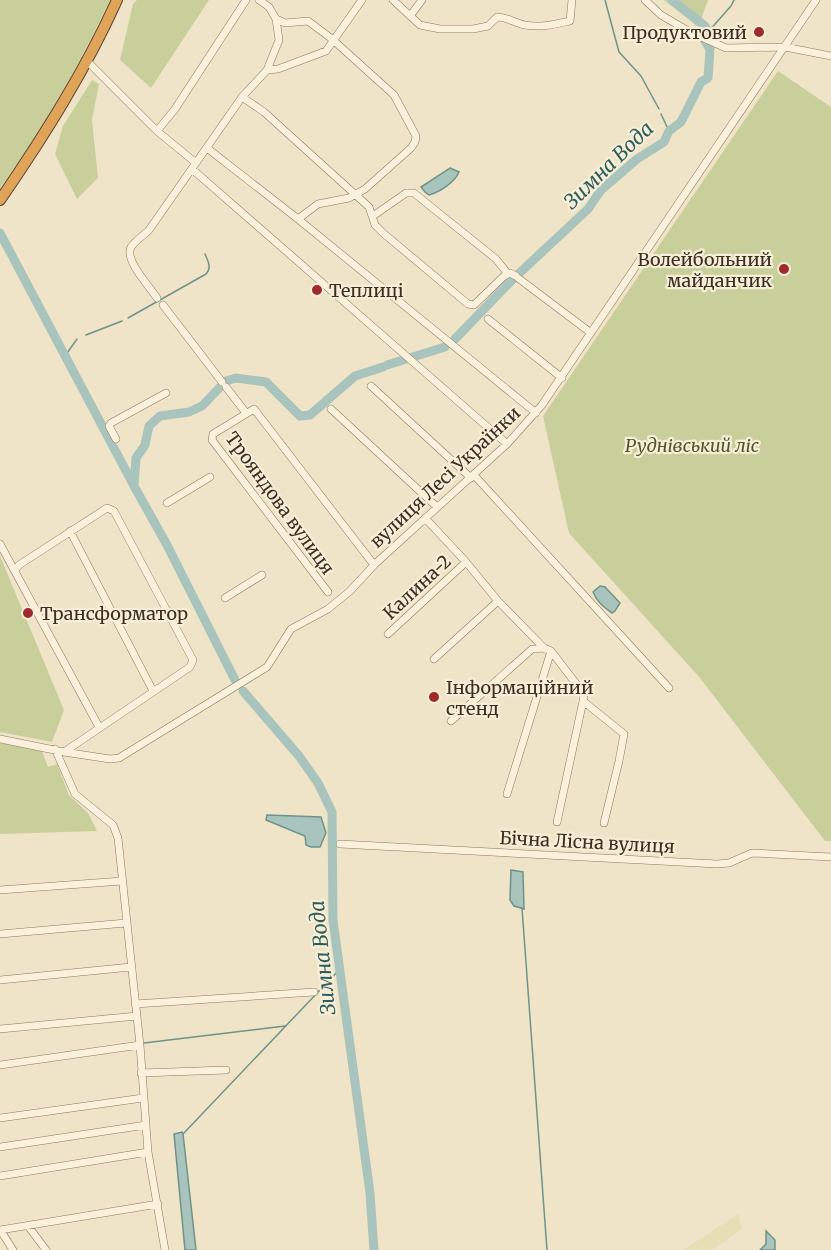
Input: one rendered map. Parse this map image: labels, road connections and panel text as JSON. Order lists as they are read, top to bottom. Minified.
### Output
{"streets":{"street":["вулиця Лесі Українки","Трояндова вулиця","Калина-2","Бічна Лісна вулиця"]},"crossings":[["вулиця Лесі Українки","Трояндова вулиця"]],"water":["Зимна Вода"],"parks":["Руднівський ліс"],"places":["Продуктовий","Волейбольний майданчик","Теплиці","Трансформатор","Інформаційний стенд"]}
